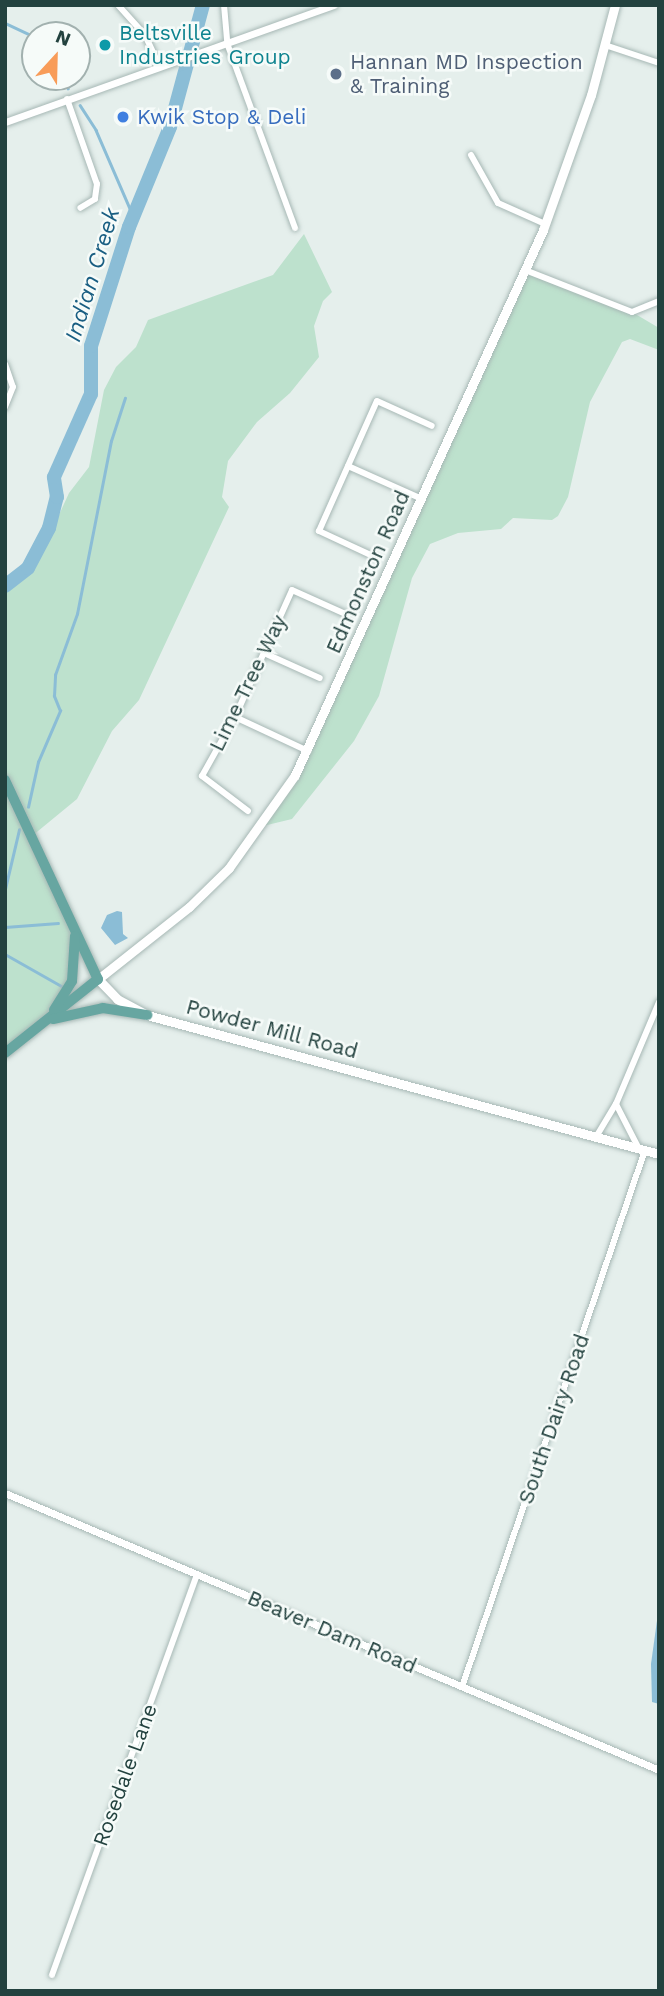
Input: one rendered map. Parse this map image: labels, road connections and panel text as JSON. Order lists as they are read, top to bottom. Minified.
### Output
{"streets":{"main road":["Edmonston Road","Powder Mill Road"],"street":["Lime Tree Way","South Dairy Road","Beaver Dam Road","Rosedale Lane"]},"crossings":[["Edmonston Road","Powder Mill Road"],["Powder Mill Road","South Dairy Road"],["South Dairy Road","Beaver Dam Road"],["Beaver Dam Road","Rosedale Lane"]],"water":["Indian Creek"],"places":["Beltsville Industries Group","Hannan MD Inspection & Training","Kwik Stop & Deli"],"north":"top"}
